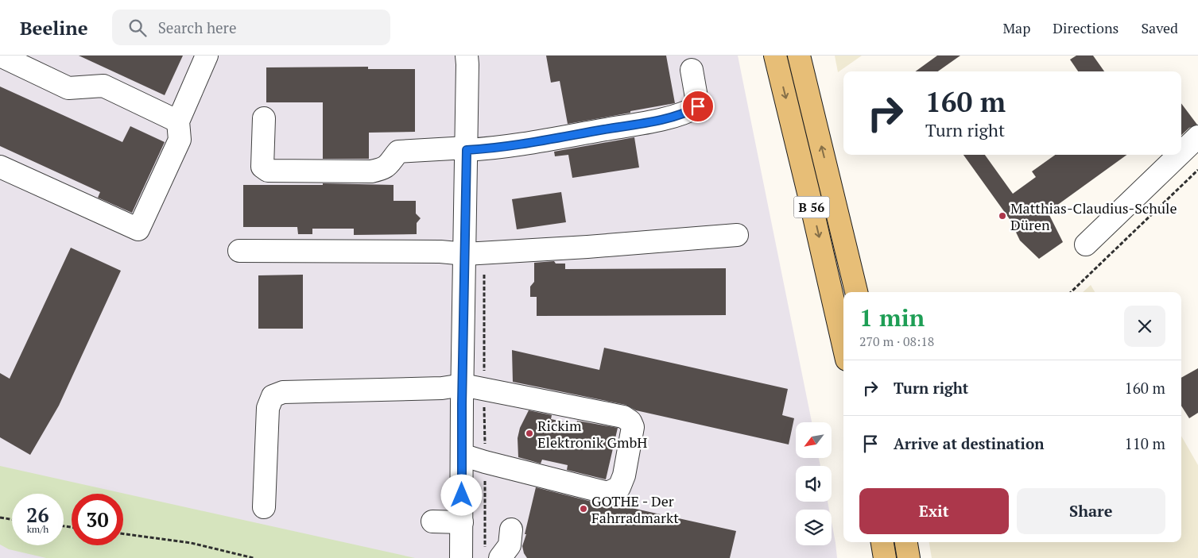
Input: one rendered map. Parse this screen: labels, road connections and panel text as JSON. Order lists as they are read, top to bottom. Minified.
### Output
{"streets":{"main road":["B 56"]},"places":["Matthias-Claudius-Schule Düren","Rickim Elektronik GmbH","GOTHE - Der Fahrradmarkt"],"north":"bottom left","page":{"header":"Beeline","search":"Search here","nav":["Map","Directions","Saved"],"turn":["160 m","Turn right"],"heading":["1 min","270 m · 08:18"],"list":[{"name":"Turn right","value":"160 m"},{"name":"Arrive at destination","value":"110 m"}],"buttons":["Exit","Share"],"speed":"26 km/h","limit":"30"}}
